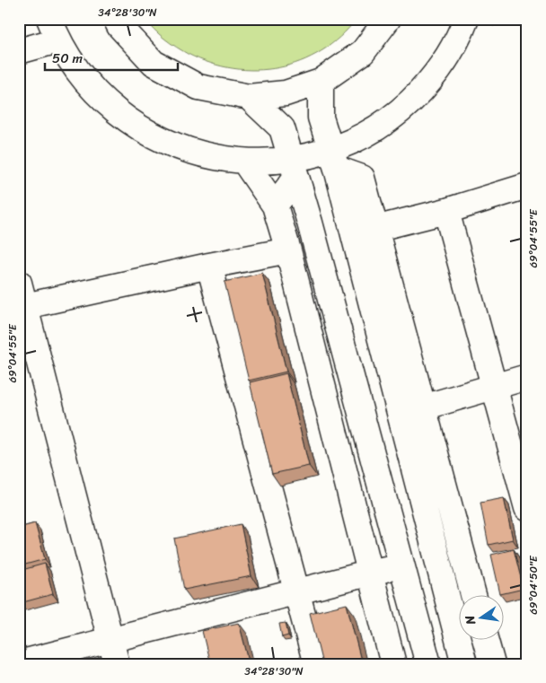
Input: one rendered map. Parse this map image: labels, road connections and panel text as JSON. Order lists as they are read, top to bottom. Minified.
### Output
{"scale_bar":"50 m","north":"left","coordinates":["34°28'30\"N","69°04'55\"E","69°04'50\"E"]}
